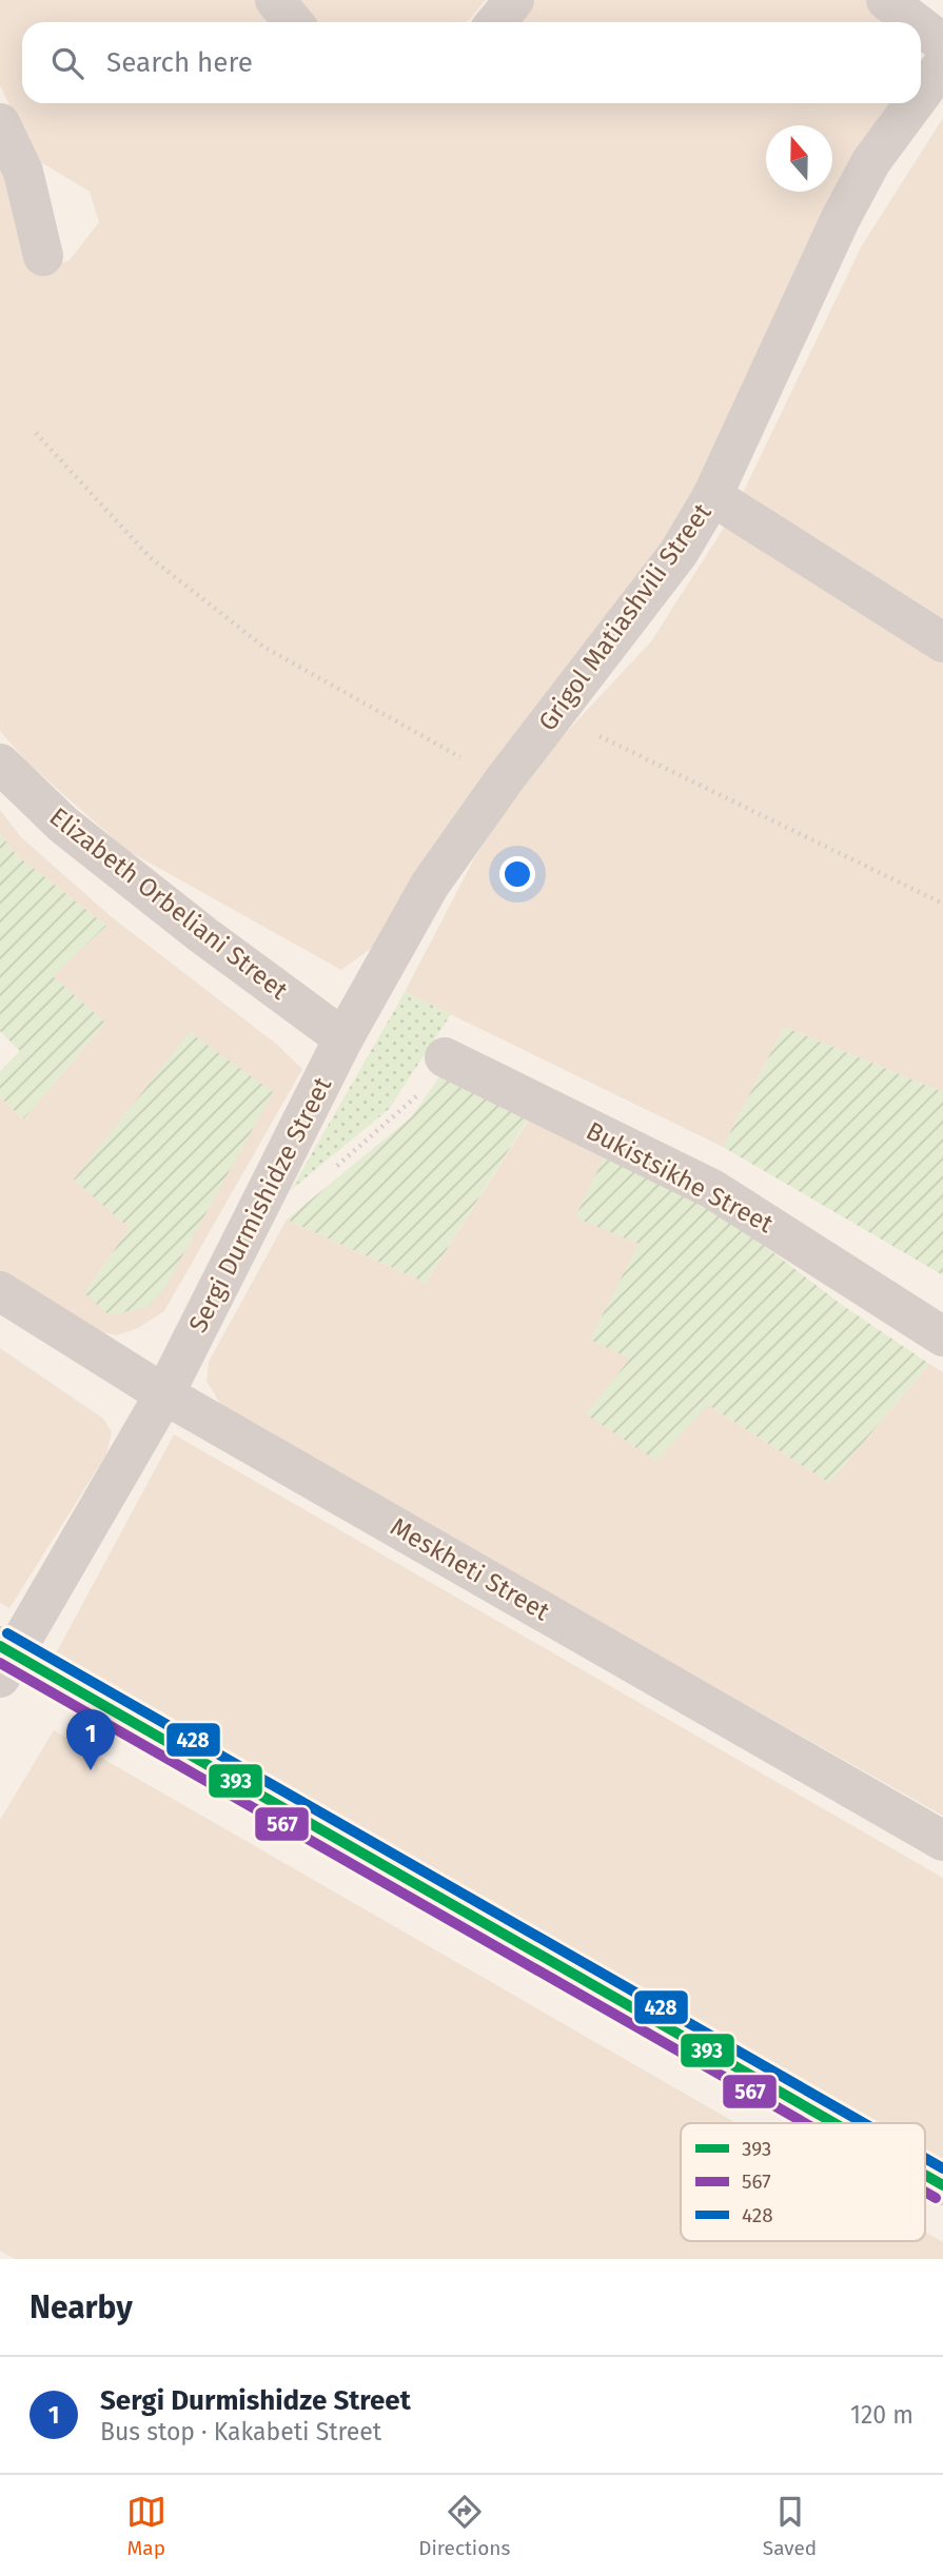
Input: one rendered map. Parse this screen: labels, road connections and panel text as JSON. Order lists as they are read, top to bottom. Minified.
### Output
{"streets":{"street":["Grigol Matiashvili Street","Elizabeth Orbeliani Street","Bukistsikhe Street","Sergi Durmishidze Street","Meskheti Street"]},"crossings":[["Grigol Matiashvili Street","Elizabeth Orbeliani Street"],["Grigol Matiashvili Street","Sergi Durmishidze Street"],["Elizabeth Orbeliani Street","Sergi Durmishidze Street"],["Sergi Durmishidze Street","Meskheti Street"]],"lines":["transit line 428","transit line 393","transit line 567"],"legend":["393","567","428"],"north":"top","page":{"search":"Search here","pins":"1","heading":"Nearby","list":[{"mark":"1","name":"Sergi Durmishidze Street","note":"Bus stop · Kakabeti Street","value":"120 m"}],"nav":["Map","Directions","Saved"]}}
